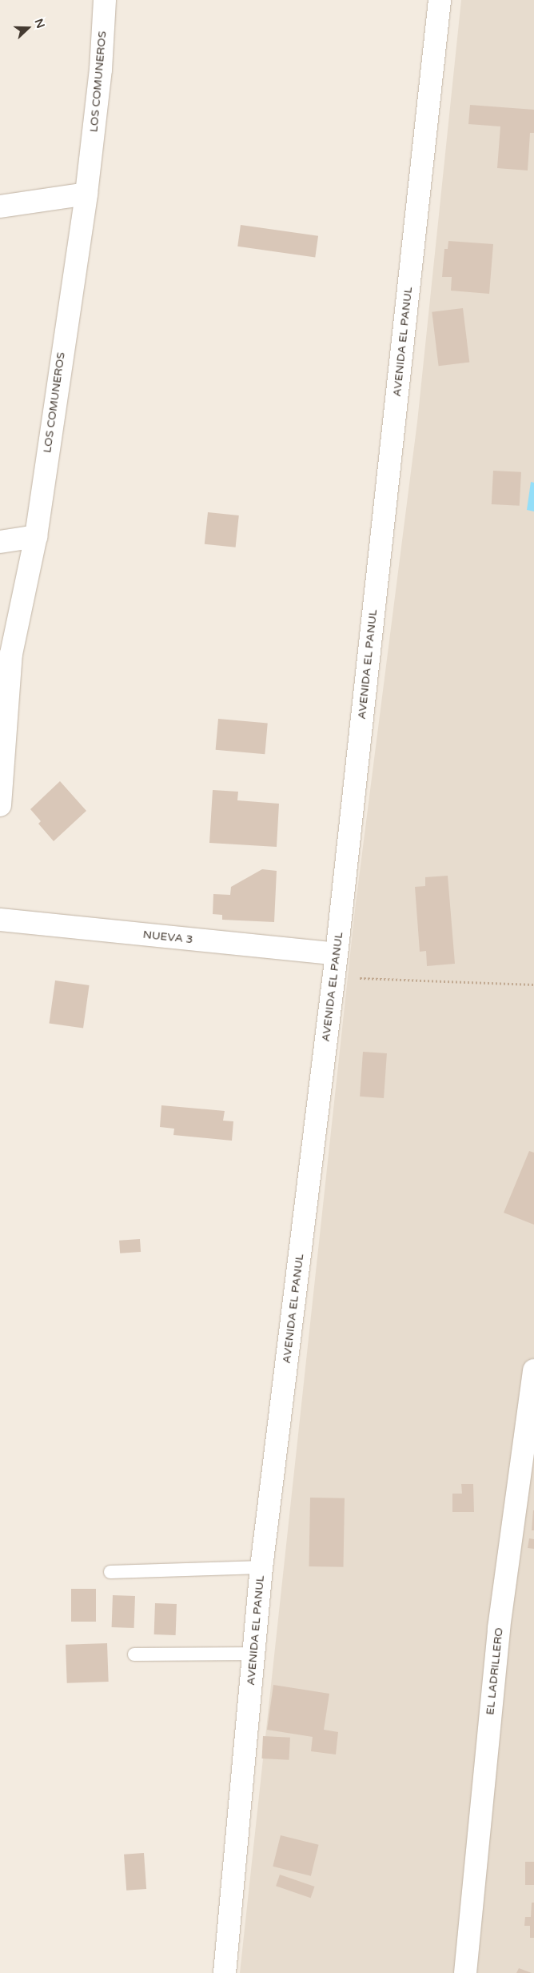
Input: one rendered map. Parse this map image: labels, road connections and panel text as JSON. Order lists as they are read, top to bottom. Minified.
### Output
{"streets":{"street":["LOS COMUNEROS","AVENIDA EL PANUL","NUEVA 3","EL LADRILLERO"]},"crossings":[["AVENIDA EL PANUL","NUEVA 3"]],"north":"right"}
